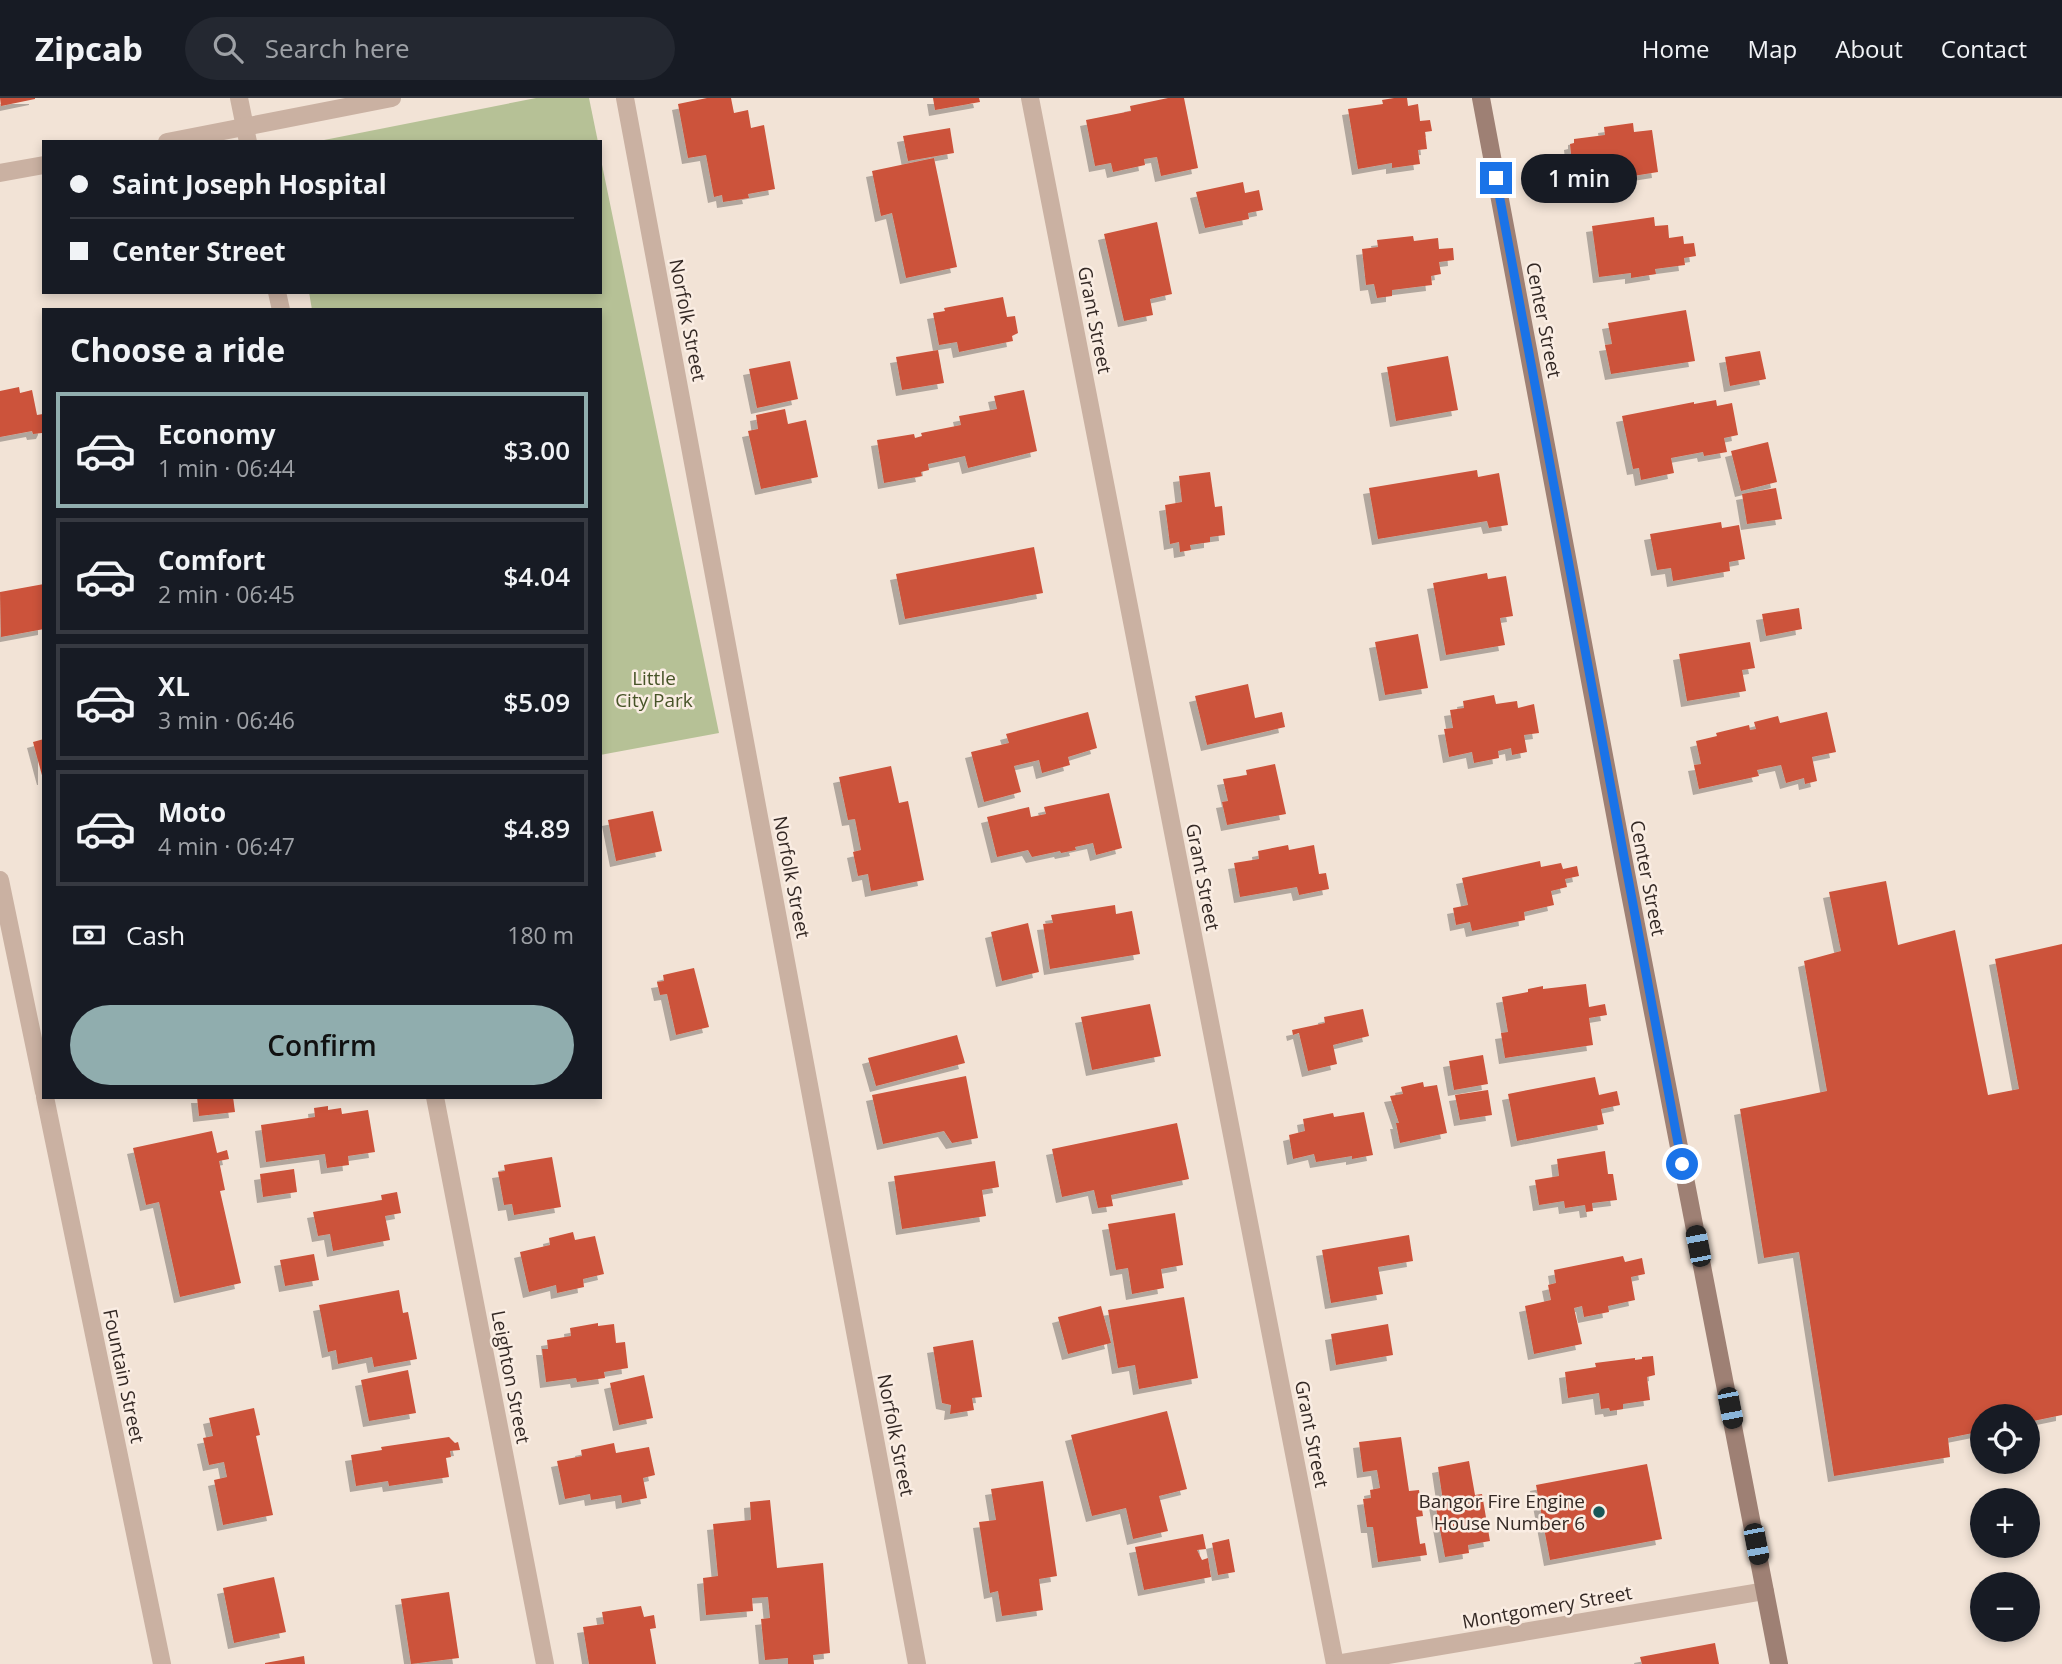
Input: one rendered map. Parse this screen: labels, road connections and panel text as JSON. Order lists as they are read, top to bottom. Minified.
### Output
{"streets":{"street":["Norfolk Street","Grant Street","Center Street","Fountain Street","Leighton Street","Montgomery Street"]},"crossings":[["Grant Street","Montgomery Street"],["Center Street","Montgomery Street"]],"parks":["Little City Park"],"places":["Bangor Fire Engine House Number 6"],"page":{"header":"Zipcab","search":"Search here","nav":["Home","Map","About","Contact"],"banner":["Saint Joseph Hospital","Center Street"],"bubble":"1 min","heading":"Choose a ride","list":[{"name":"Economy","note":"1 min · 06:44","value":"$3.00"},{"name":"Comfort","note":"2 min · 06:45","value":"$4.04"},{"name":"XL","note":"3 min · 06:46","value":"$5.09"},{"name":"Moto","note":"4 min · 06:47","value":"$4.89"}],"pay":["Cash","180 m"],"buttons":"Confirm","map_buttons":["+","−"]}}
